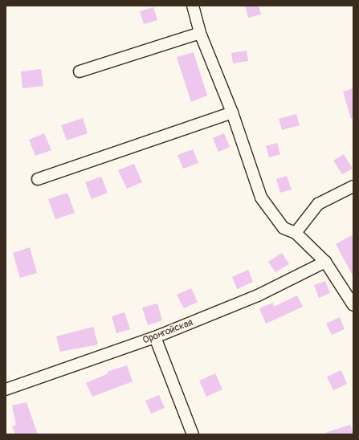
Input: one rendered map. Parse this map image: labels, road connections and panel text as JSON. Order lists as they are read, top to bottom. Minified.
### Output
{"streets":{"street":["Оронгойская"]}}
